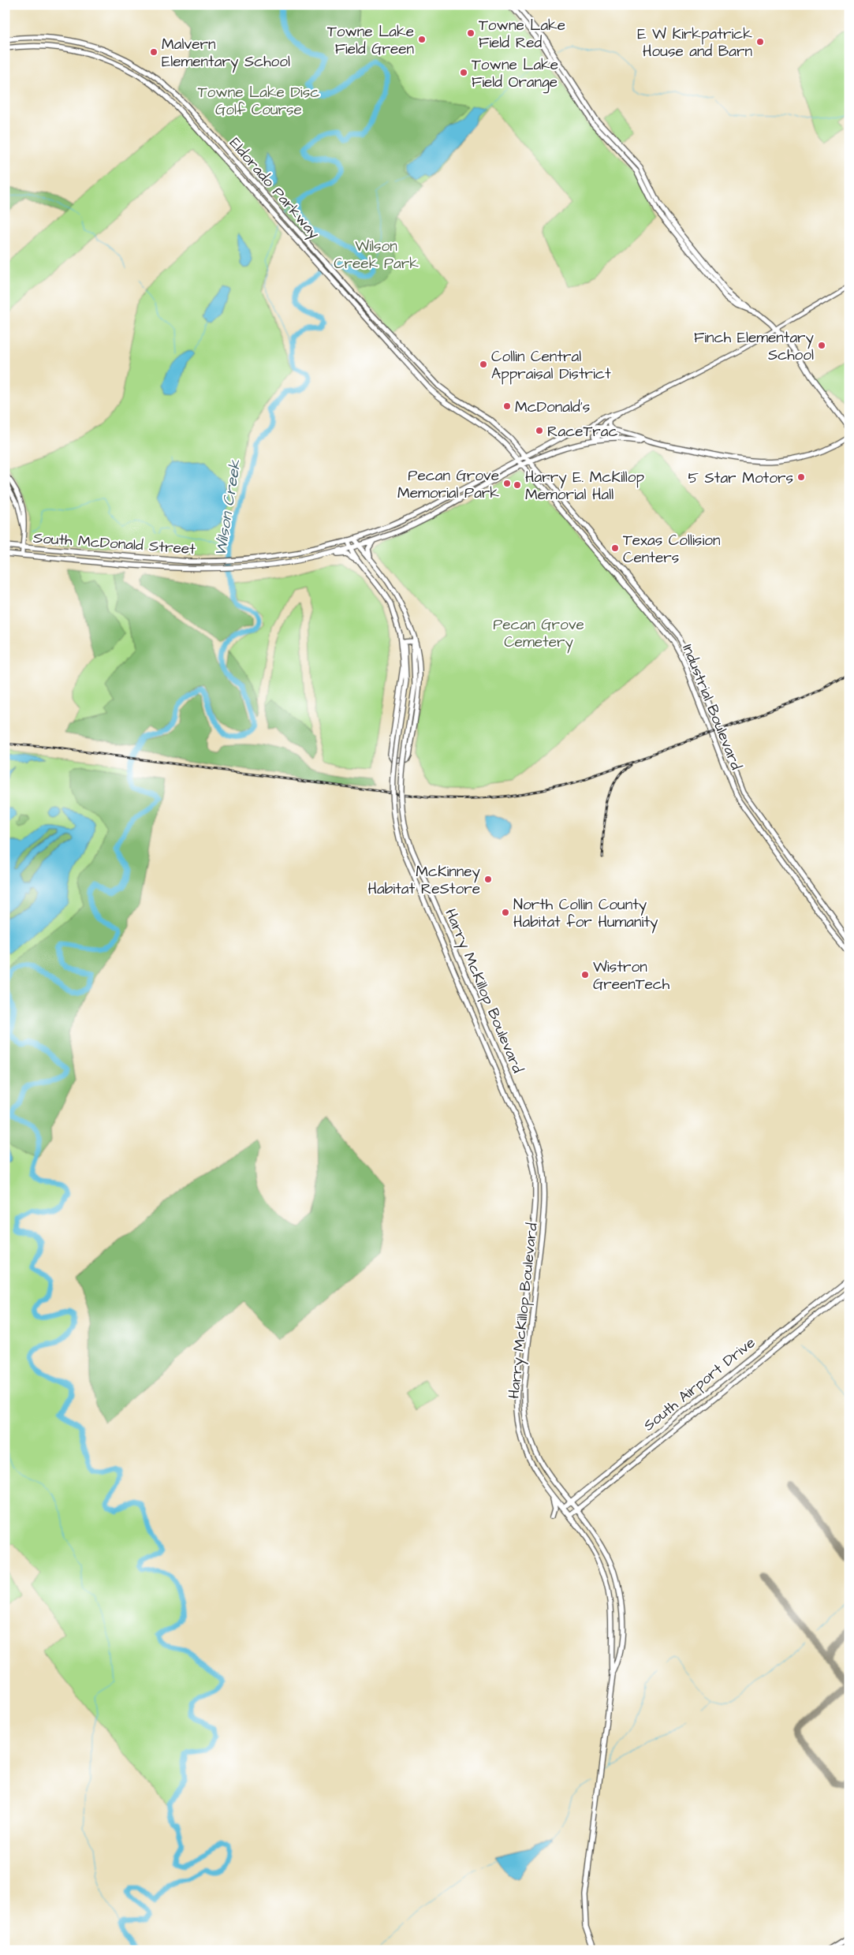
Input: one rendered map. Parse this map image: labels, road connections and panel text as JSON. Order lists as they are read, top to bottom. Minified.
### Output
{"streets":{"main road":["Eldorado Parkway","South McDonald Street","Industrial Boulevard","Harry McKillop Boulevard","South Airport Drive"]},"crossings":[["Eldorado Parkway","South McDonald Street"],["Eldorado Parkway","Industrial Boulevard"],["South McDonald Street","Industrial Boulevard"],["South McDonald Street","Harry McKillop Boulevard"],["Harry McKillop Boulevard","South Airport Drive"]],"water":["Wilson Creek"],"parks":["Towne Lake Disc Golf Course","Wilson Creek Park","Pecan Grove Cemetery"],"places":["Towne Lake Field Red","Towne Lake Field Green","E W Kirkpatrick House and Barn","Malvern Elementary School","Towne Lake Field Orange","Finch Elementary School","Collin Central Appraisal District","McDonald's","RaceTrac","5 Star Motors","Pecan Grove Memorial Park","Harry E. McKillop Memorial Hall","Texas Collision Centers","McKinney Habitat ReStore","North Collin County Habitat for Humanity","Wistron GreenTech"]}
